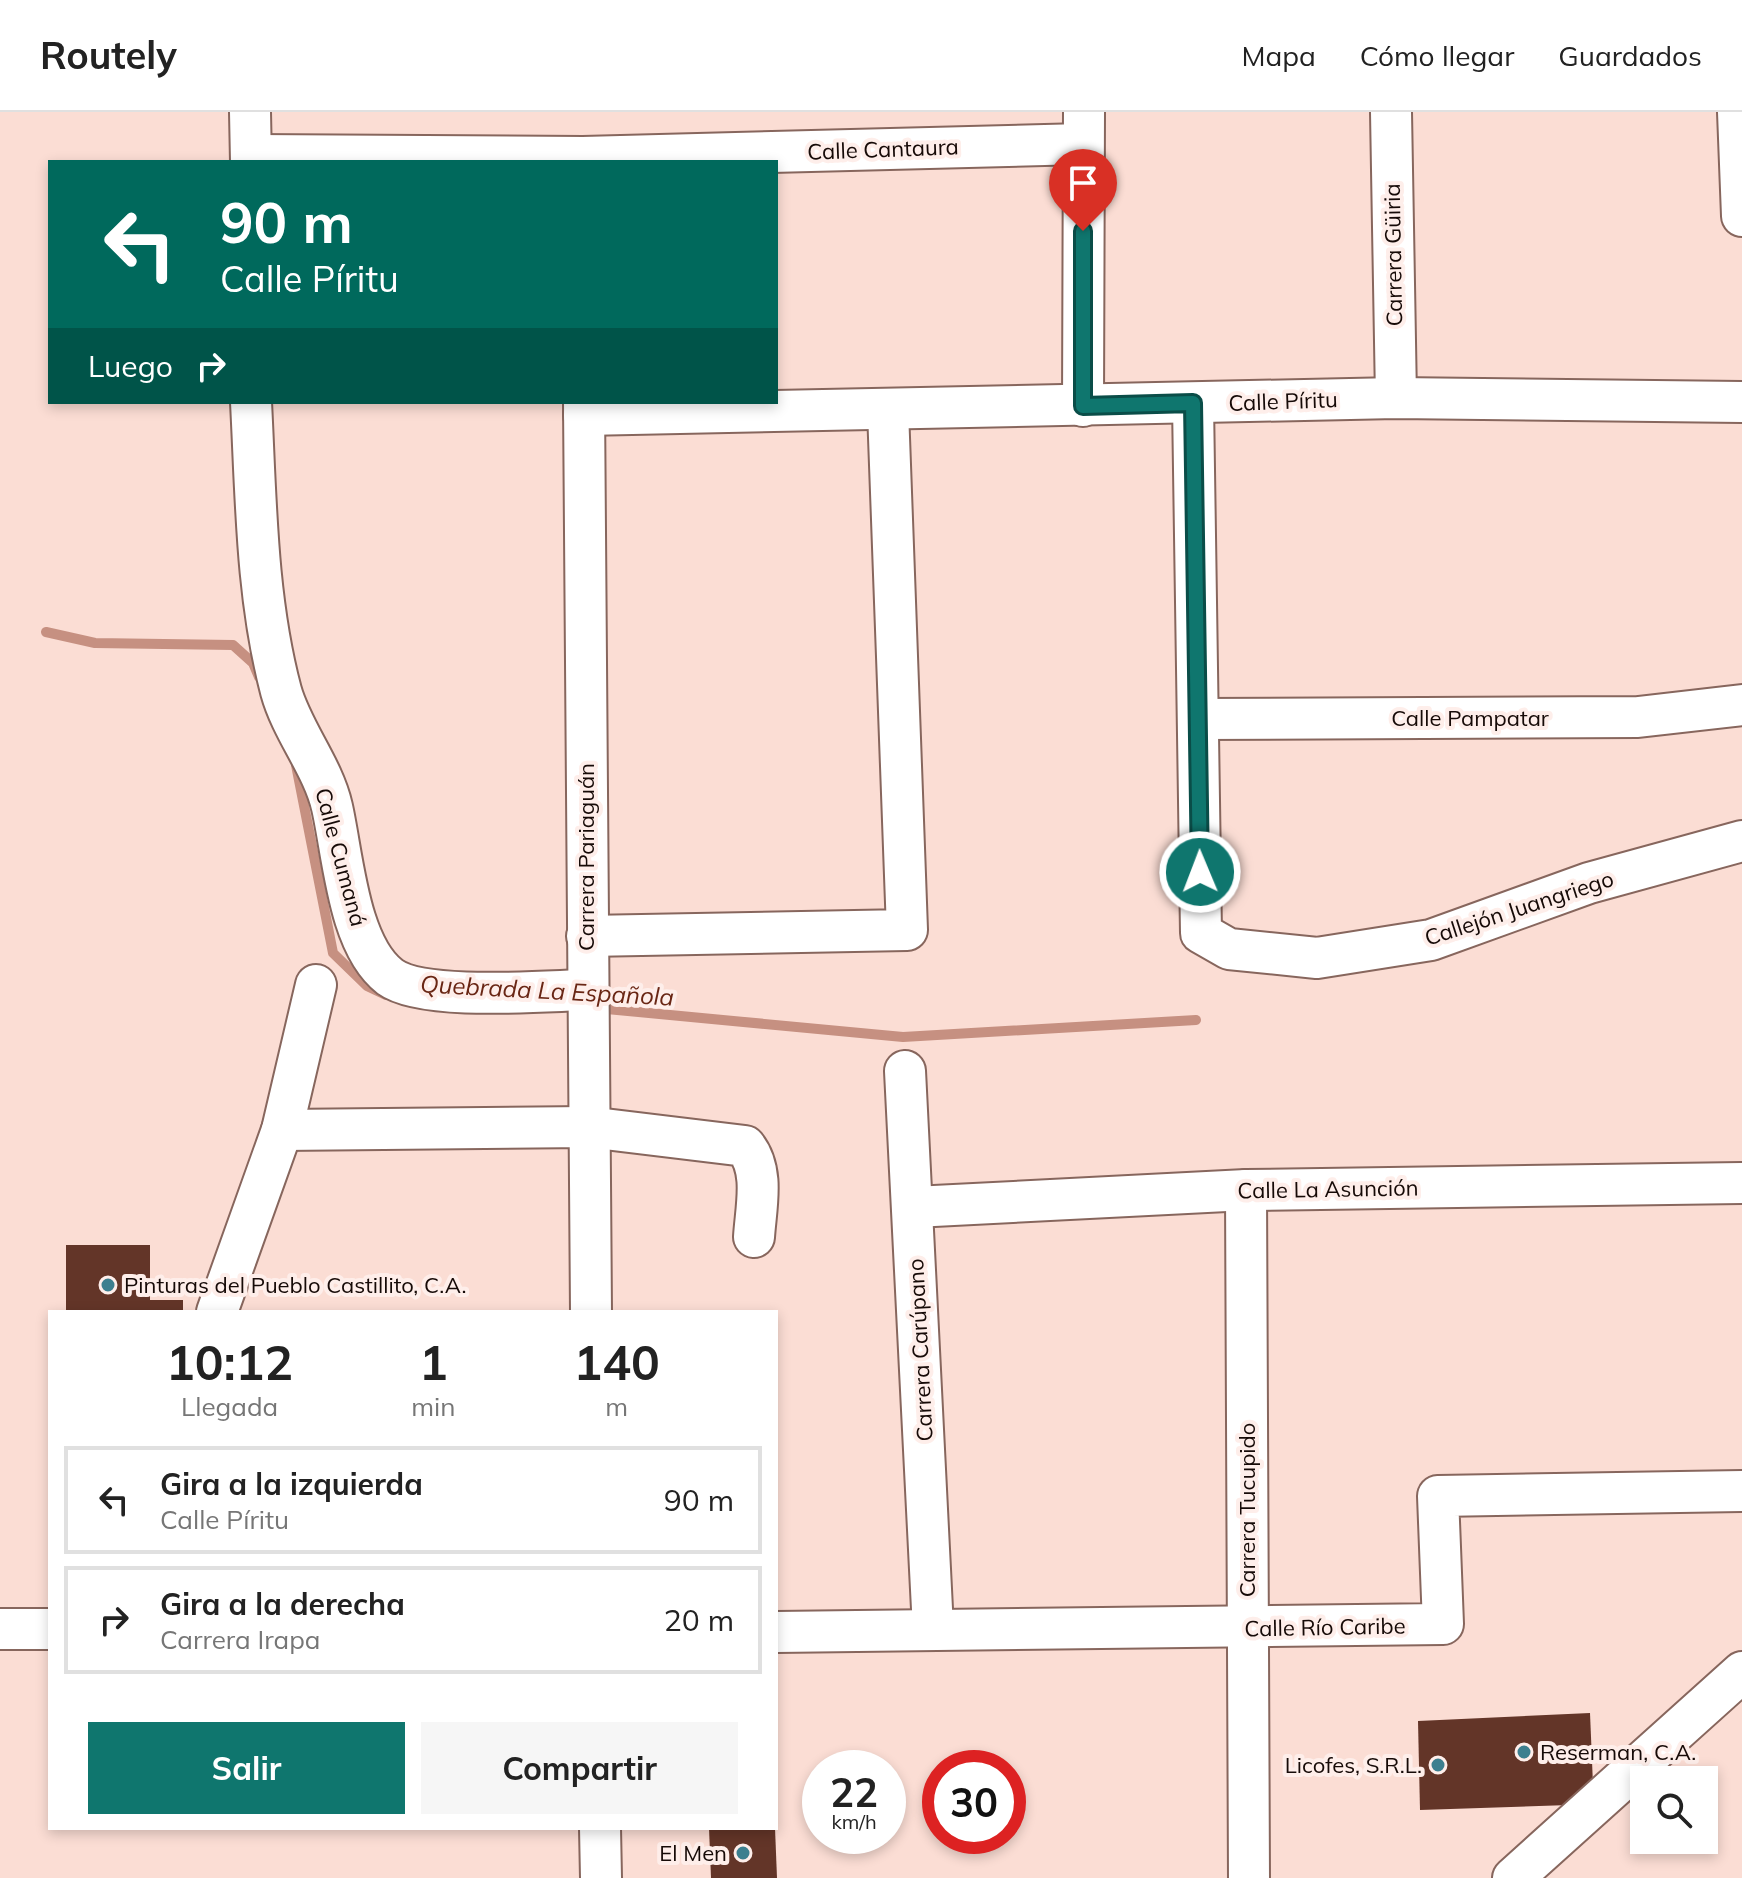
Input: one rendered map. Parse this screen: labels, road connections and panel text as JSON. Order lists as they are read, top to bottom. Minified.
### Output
{"streets":{"street":["Calle Cantaura","Carrera Güiria","Calle Píritu","Calle Pampatar","Calle Cumaná","Carrera Pariaguán","Callejón Juangriego","Calle La Asunción","Carrera Carúpano","Carrera Tucupido","Calle Río Caribe"]},"crossings":[["Carrera Güiria","Calle Píritu"],["Calle Píritu","Carrera Pariaguán"],["Calle Pampatar","Callejón Juangriego"],["Calle Cumaná","Carrera Pariaguán"],["Calle La Asunción","Carrera Carúpano"],["Calle La Asunción","Carrera Tucupido"],["Carrera Carúpano","Calle Río Caribe"],["Carrera Tucupido","Calle Río Caribe"]],"water":["Quebrada La Española"],"places":["Pinturas del Pueblo Castillito, C.A.","Reserman, C.A.","Licofes, S.R.L.","El Men"],"page":{"header":"Routely","nav":["Mapa","Cómo llegar","Guardados"],"turn":["90 m","Calle Píritu"],"then":"Luego","eta":["10:12","Llegada","1","min","140","m"],"list":[{"name":"Gira a la izquierda","note":"Calle Píritu","value":"90 m"},{"name":"Gira a la derecha","note":"Carrera Irapa","value":"20 m"}],"buttons":["Salir","Compartir"],"speed":"22 km/h","limit":"30"}}
